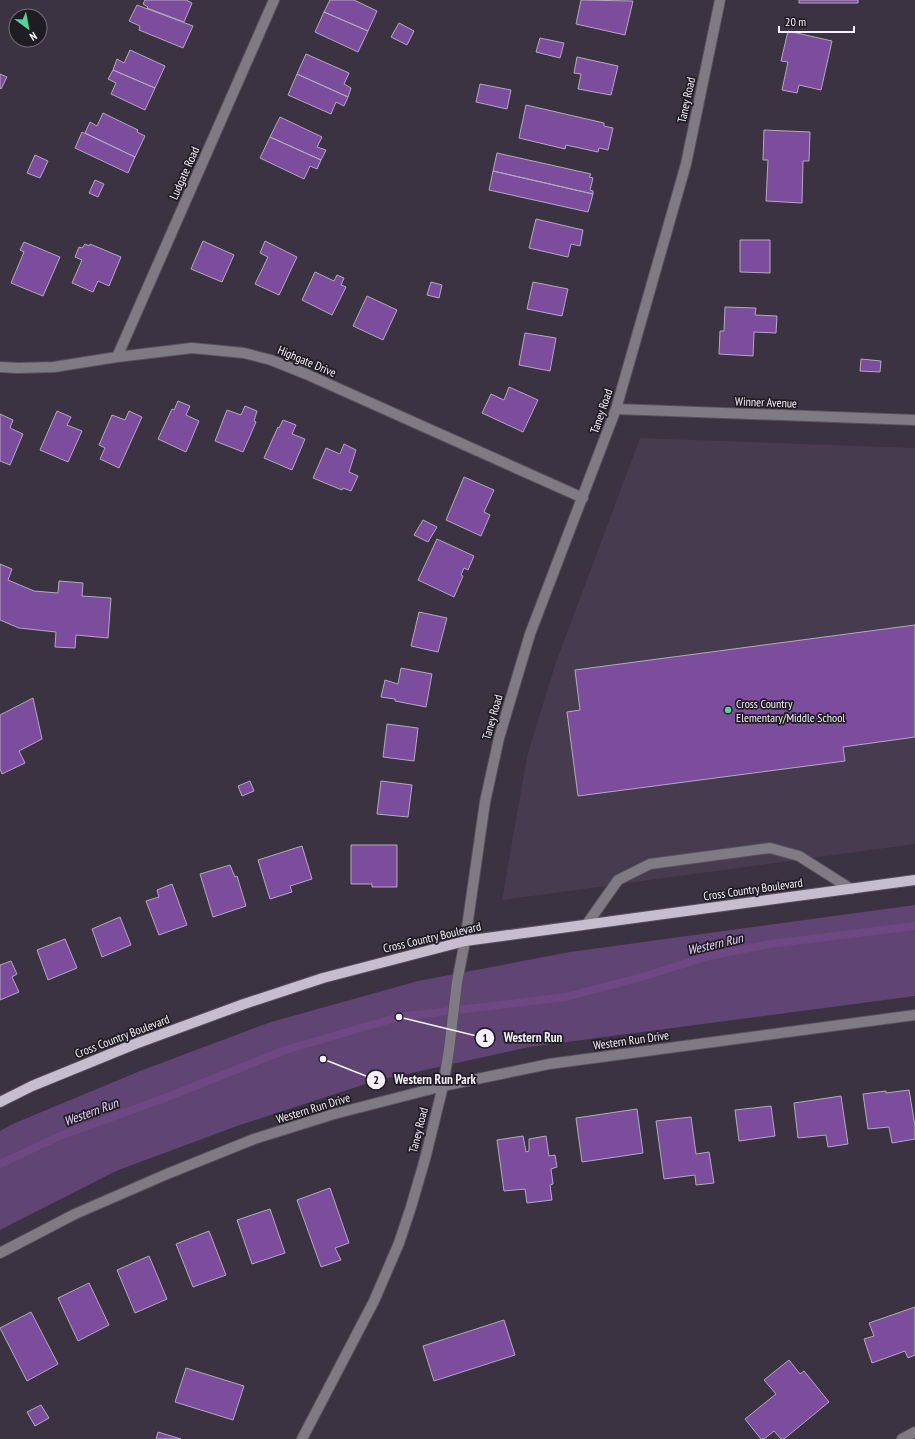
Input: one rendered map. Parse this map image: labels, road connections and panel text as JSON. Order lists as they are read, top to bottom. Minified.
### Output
{"streets":{"main road":["Cross Country Boulevard"],"street":["Taney Road","Ludgate Road","Highgate Drive","Winner Avenue","Western Run Drive"]},"crossings":[["Taney Road","Highgate Drive"],["Taney Road","Winner Avenue"],["Taney Road","Cross Country Boulevard"],["Taney Road","Western Run Drive"],["Ludgate Road","Highgate Drive"]],"water":["Western Run"],"places":["Cross Country Elementary/Middle School","Western Run","Western Run Park"],"scale_bar":"20 m","north":"bottom right"}
